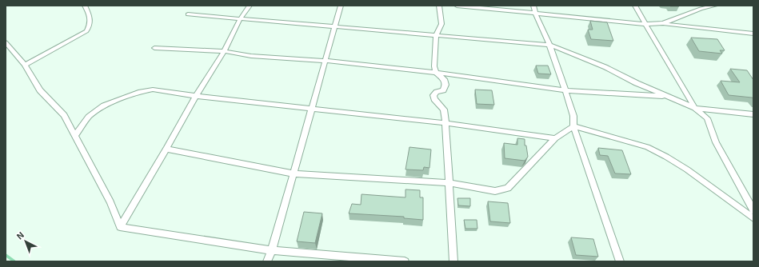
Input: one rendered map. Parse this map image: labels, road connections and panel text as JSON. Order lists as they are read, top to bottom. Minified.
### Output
{"north":"top left"}
